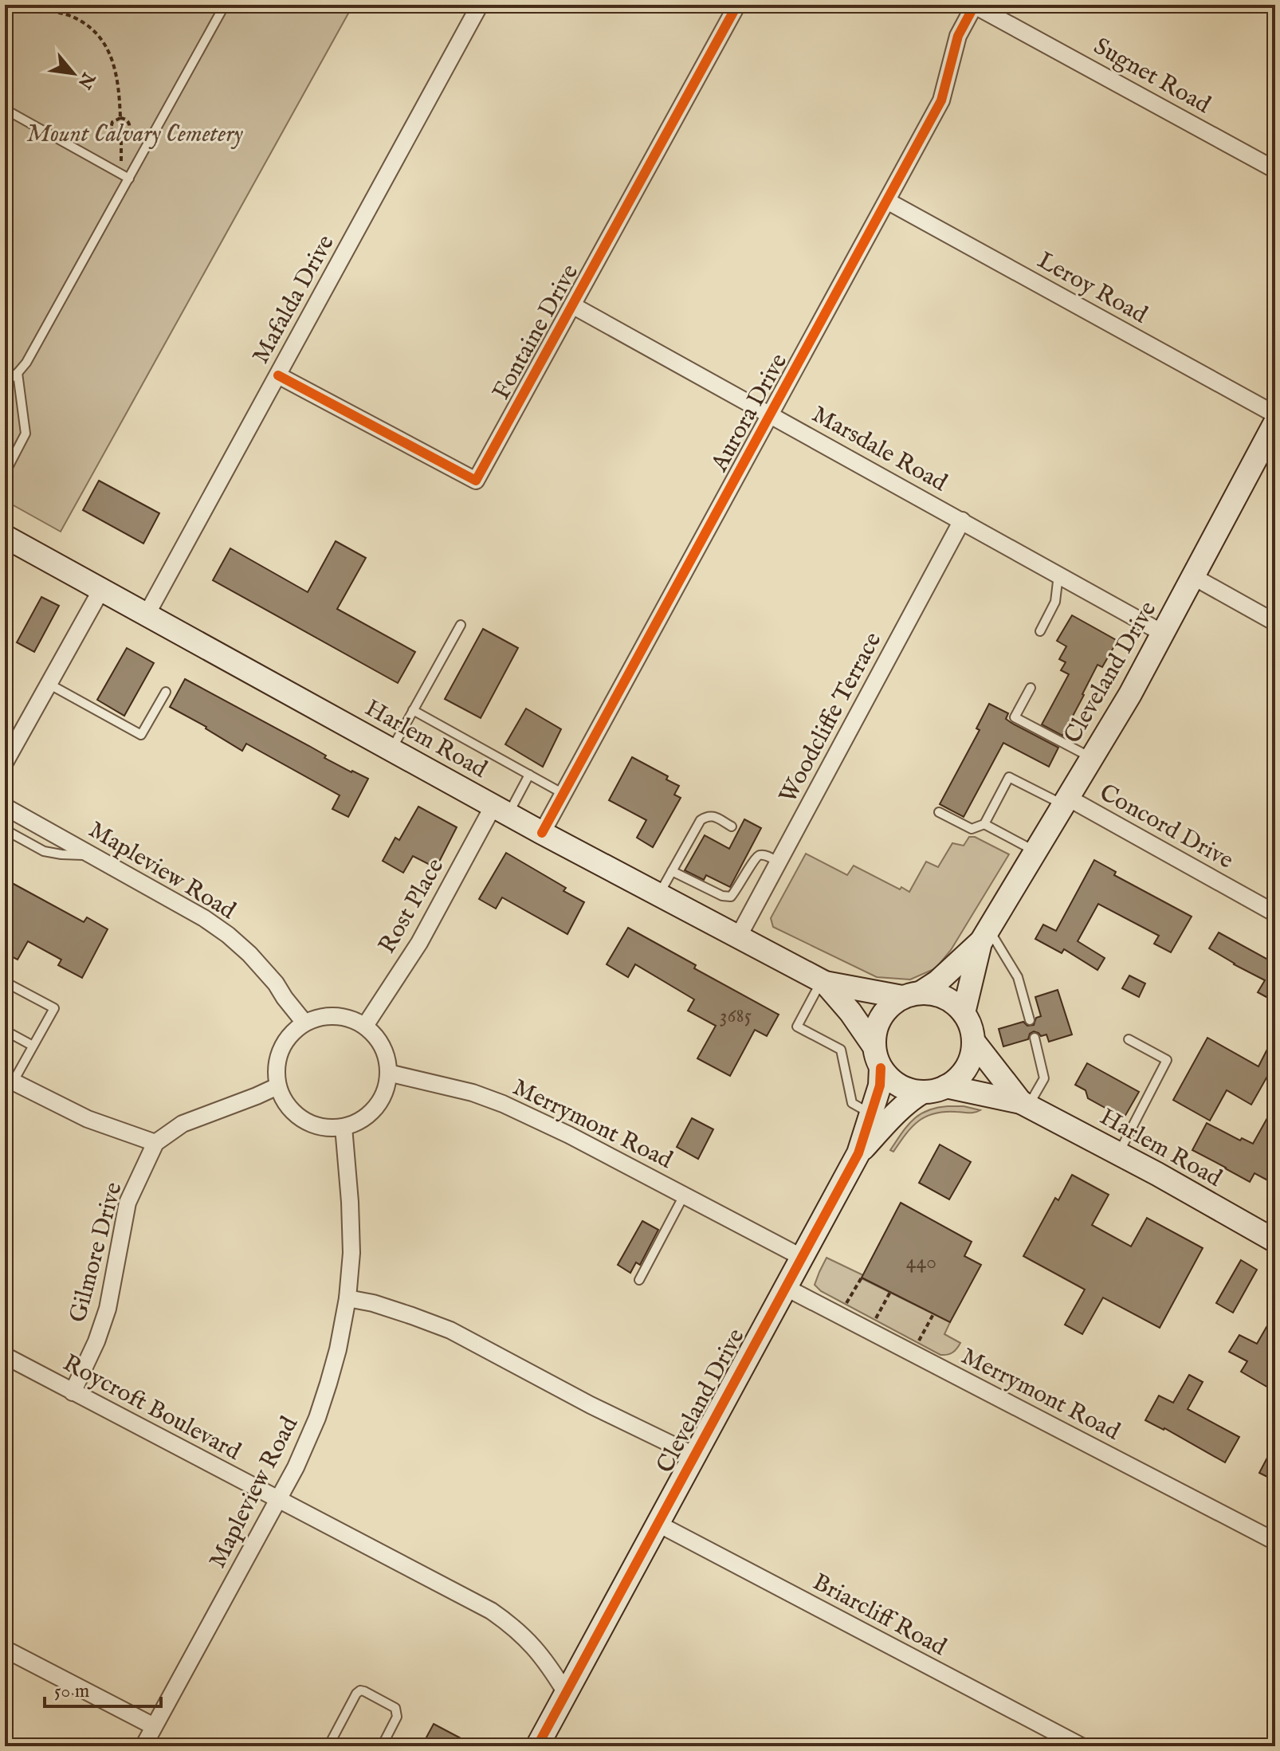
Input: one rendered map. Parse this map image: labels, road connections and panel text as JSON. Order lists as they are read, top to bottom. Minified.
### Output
{"streets":{"main road":["Cleveland Drive","Harlem Road"],"street":["Sugnet Road","Leroy Road","Mafalda Drive","Fontaine Drive","Aurora Drive","Marsdale Road","Woodcliffe Terrace","Concord Drive","Mapleview Road","Rost Place","Merrymont Road","Gilmore Drive","Roycroft Boulevard","Briarcliff Road"]},"crossings":[["Sugnet Road","Aurora Drive"],["Leroy Road","Aurora Drive"],["Mafalda Drive","Fontaine Drive"],["Mafalda Drive","Harlem Road"],["Fontaine Drive","Marsdale Road"],["Aurora Drive","Marsdale Road"],["Aurora Drive","Harlem Road"],["Marsdale Road","Cleveland Drive"],["Marsdale Road","Woodcliffe Terrace"],["Cleveland Drive","Harlem Road"],["Cleveland Drive","Concord Drive"],["Cleveland Drive","Merrymont Road"],["Cleveland Drive","Roycroft Boulevard"],["Cleveland Drive","Briarcliff Road"],["Woodcliffe Terrace","Harlem Road"],["Harlem Road","Rost Place"],["Mapleview Road","Rost Place"],["Mapleview Road","Merrymont Road"],["Mapleview Road","Gilmore Drive"],["Mapleview Road","Roycroft Boulevard"],["Rost Place","Merrymont Road"],["Rost Place","Gilmore Drive"],["Merrymont Road","Gilmore Drive"],["Gilmore Drive","Roycroft Boulevard"]],"parks":["Mount Calvary Cemetery"],"house_numbers":["3685","440"],"scale_bar":"50 m","north":"bottom right"}
